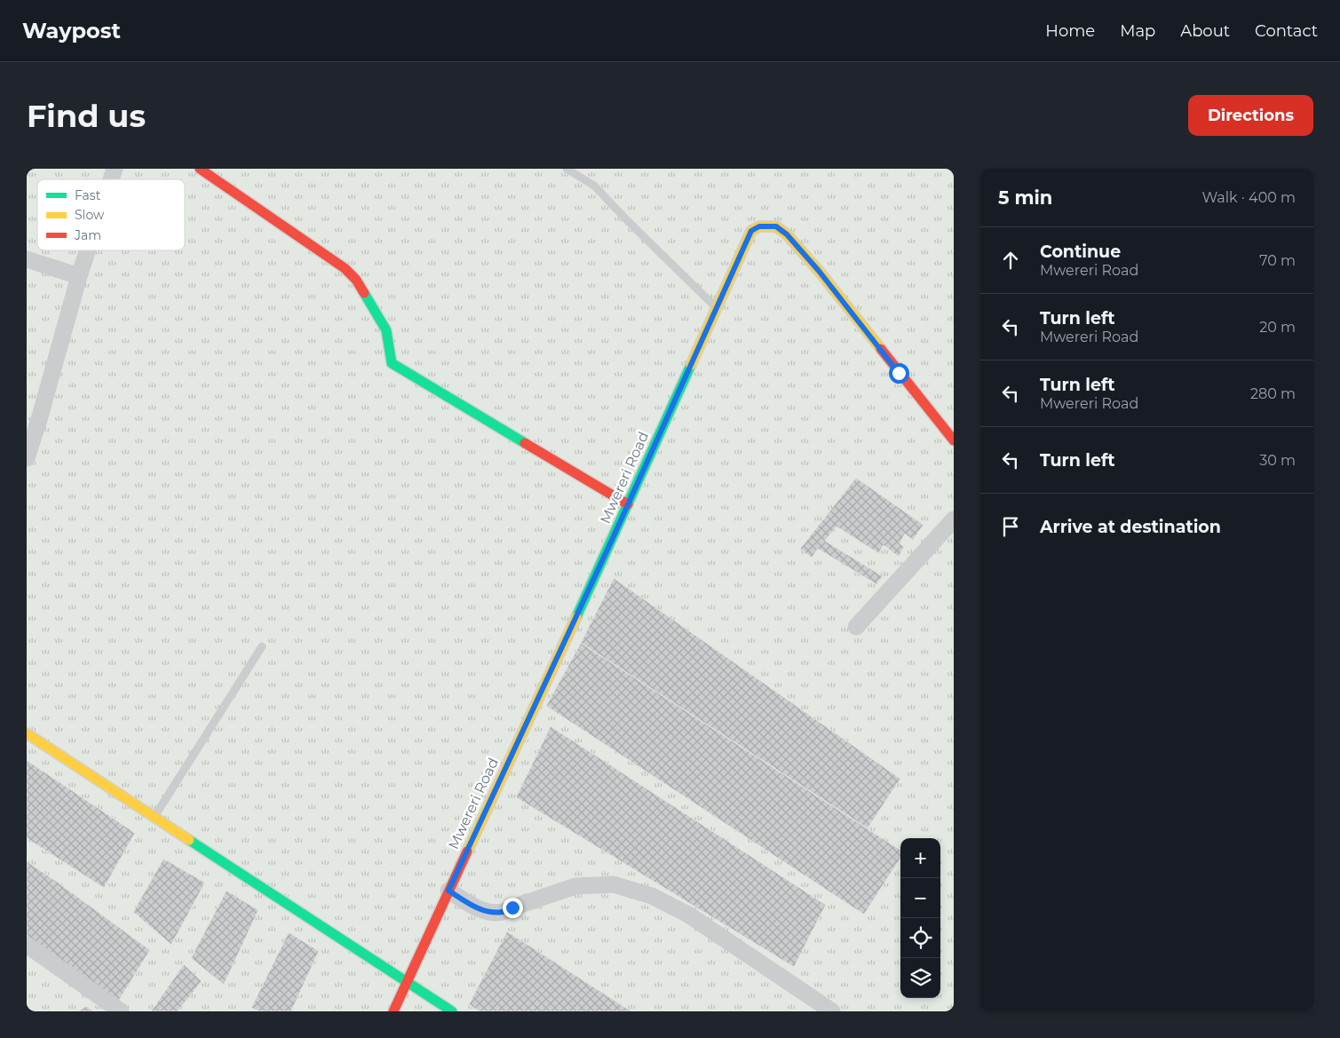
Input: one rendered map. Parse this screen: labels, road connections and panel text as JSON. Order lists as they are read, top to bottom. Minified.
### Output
{"streets":{"street":["Mwereri Road"]},"legend":["Fast","Slow","Jam"],"page":{"header":"Waypost","nav":["Home","Map","About","Contact"],"buttons":"Directions","title":"Find us","heading":["5 min","Walk · 400 m"],"list":[["Continue","Mwereri Road","70 m"],["Turn left","Mwereri Road","20 m"],["Turn left","Mwereri Road","280 m"],["Turn left","30 m"],"Arrive at destination"],"map_buttons":["+","−"]}}
